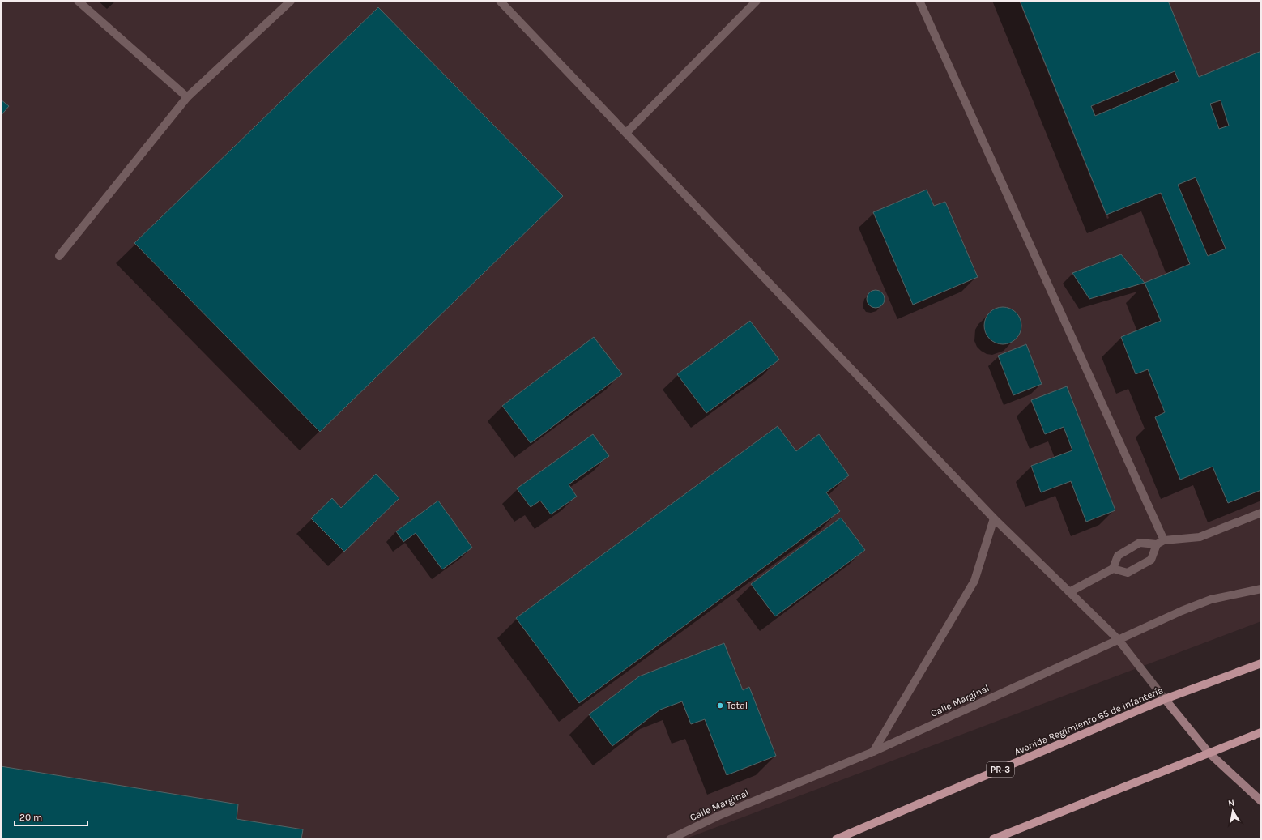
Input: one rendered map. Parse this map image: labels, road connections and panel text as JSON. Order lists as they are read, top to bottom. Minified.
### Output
{"streets":{"main road":["Avenida Regimiento 65 de Infantería","PR-3"],"street":["Calle Marginal"]},"places":["Total"],"scale_bar":"20 m","north":"top"}
